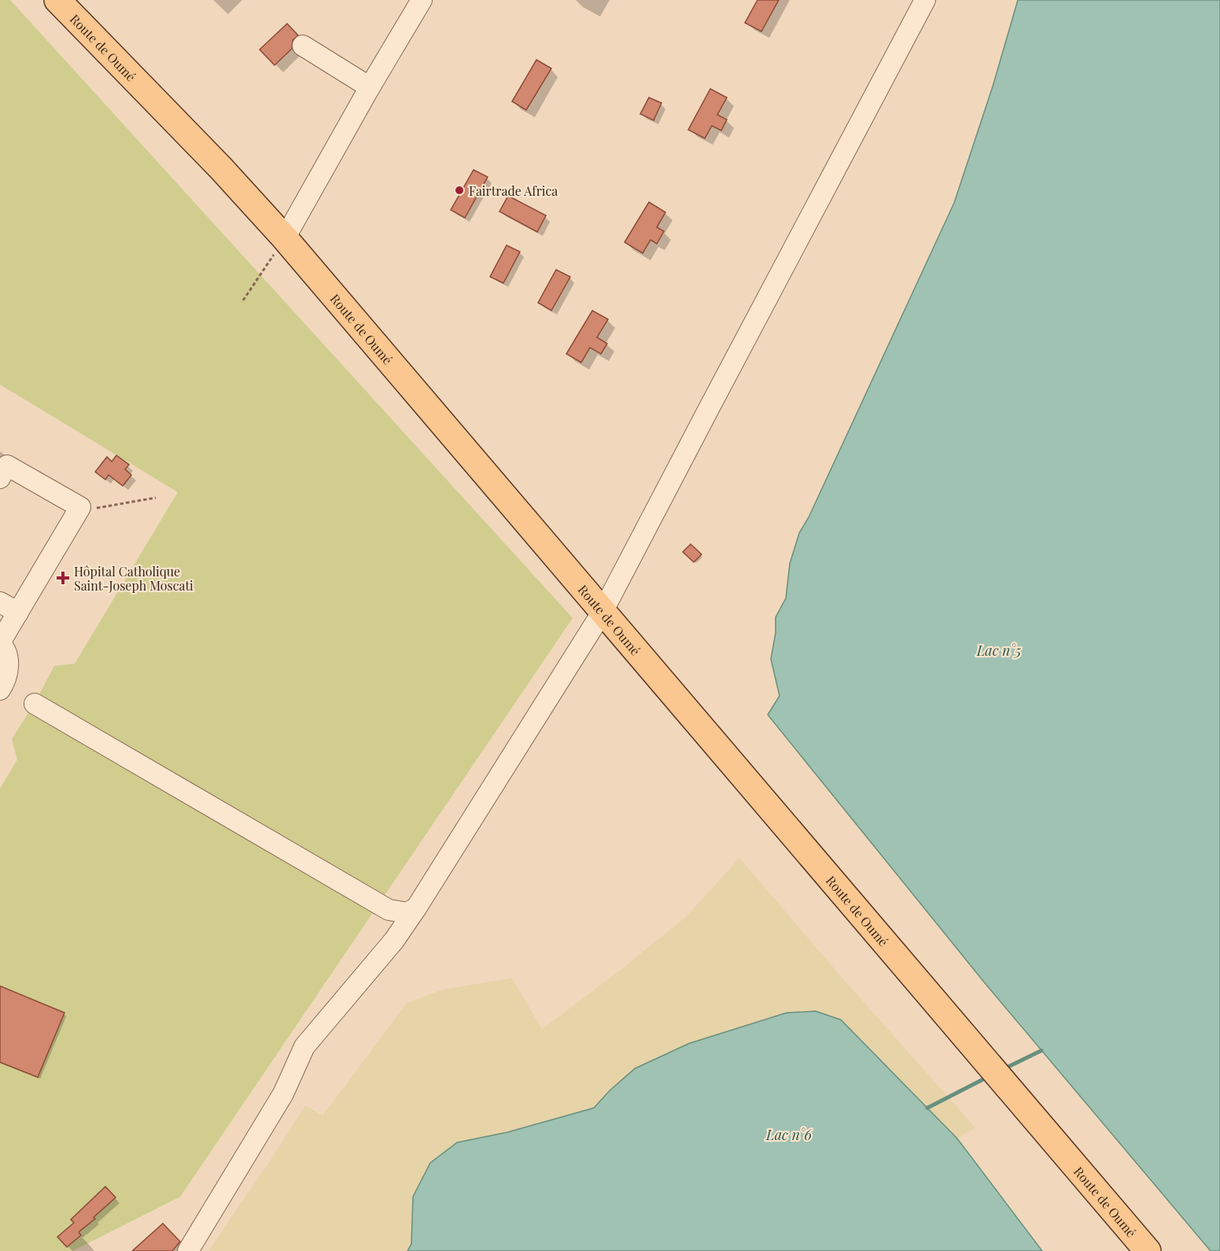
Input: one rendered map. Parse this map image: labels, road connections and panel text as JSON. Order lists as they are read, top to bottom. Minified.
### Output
{"streets":{"main road":["Route de Oumé"]},"water":["Lac n°5","Lac n°6"],"places":{"other":["Fairtrade Africa"],"health":["Hôpital Catholique Saint-Joseph Moscati"]}}
